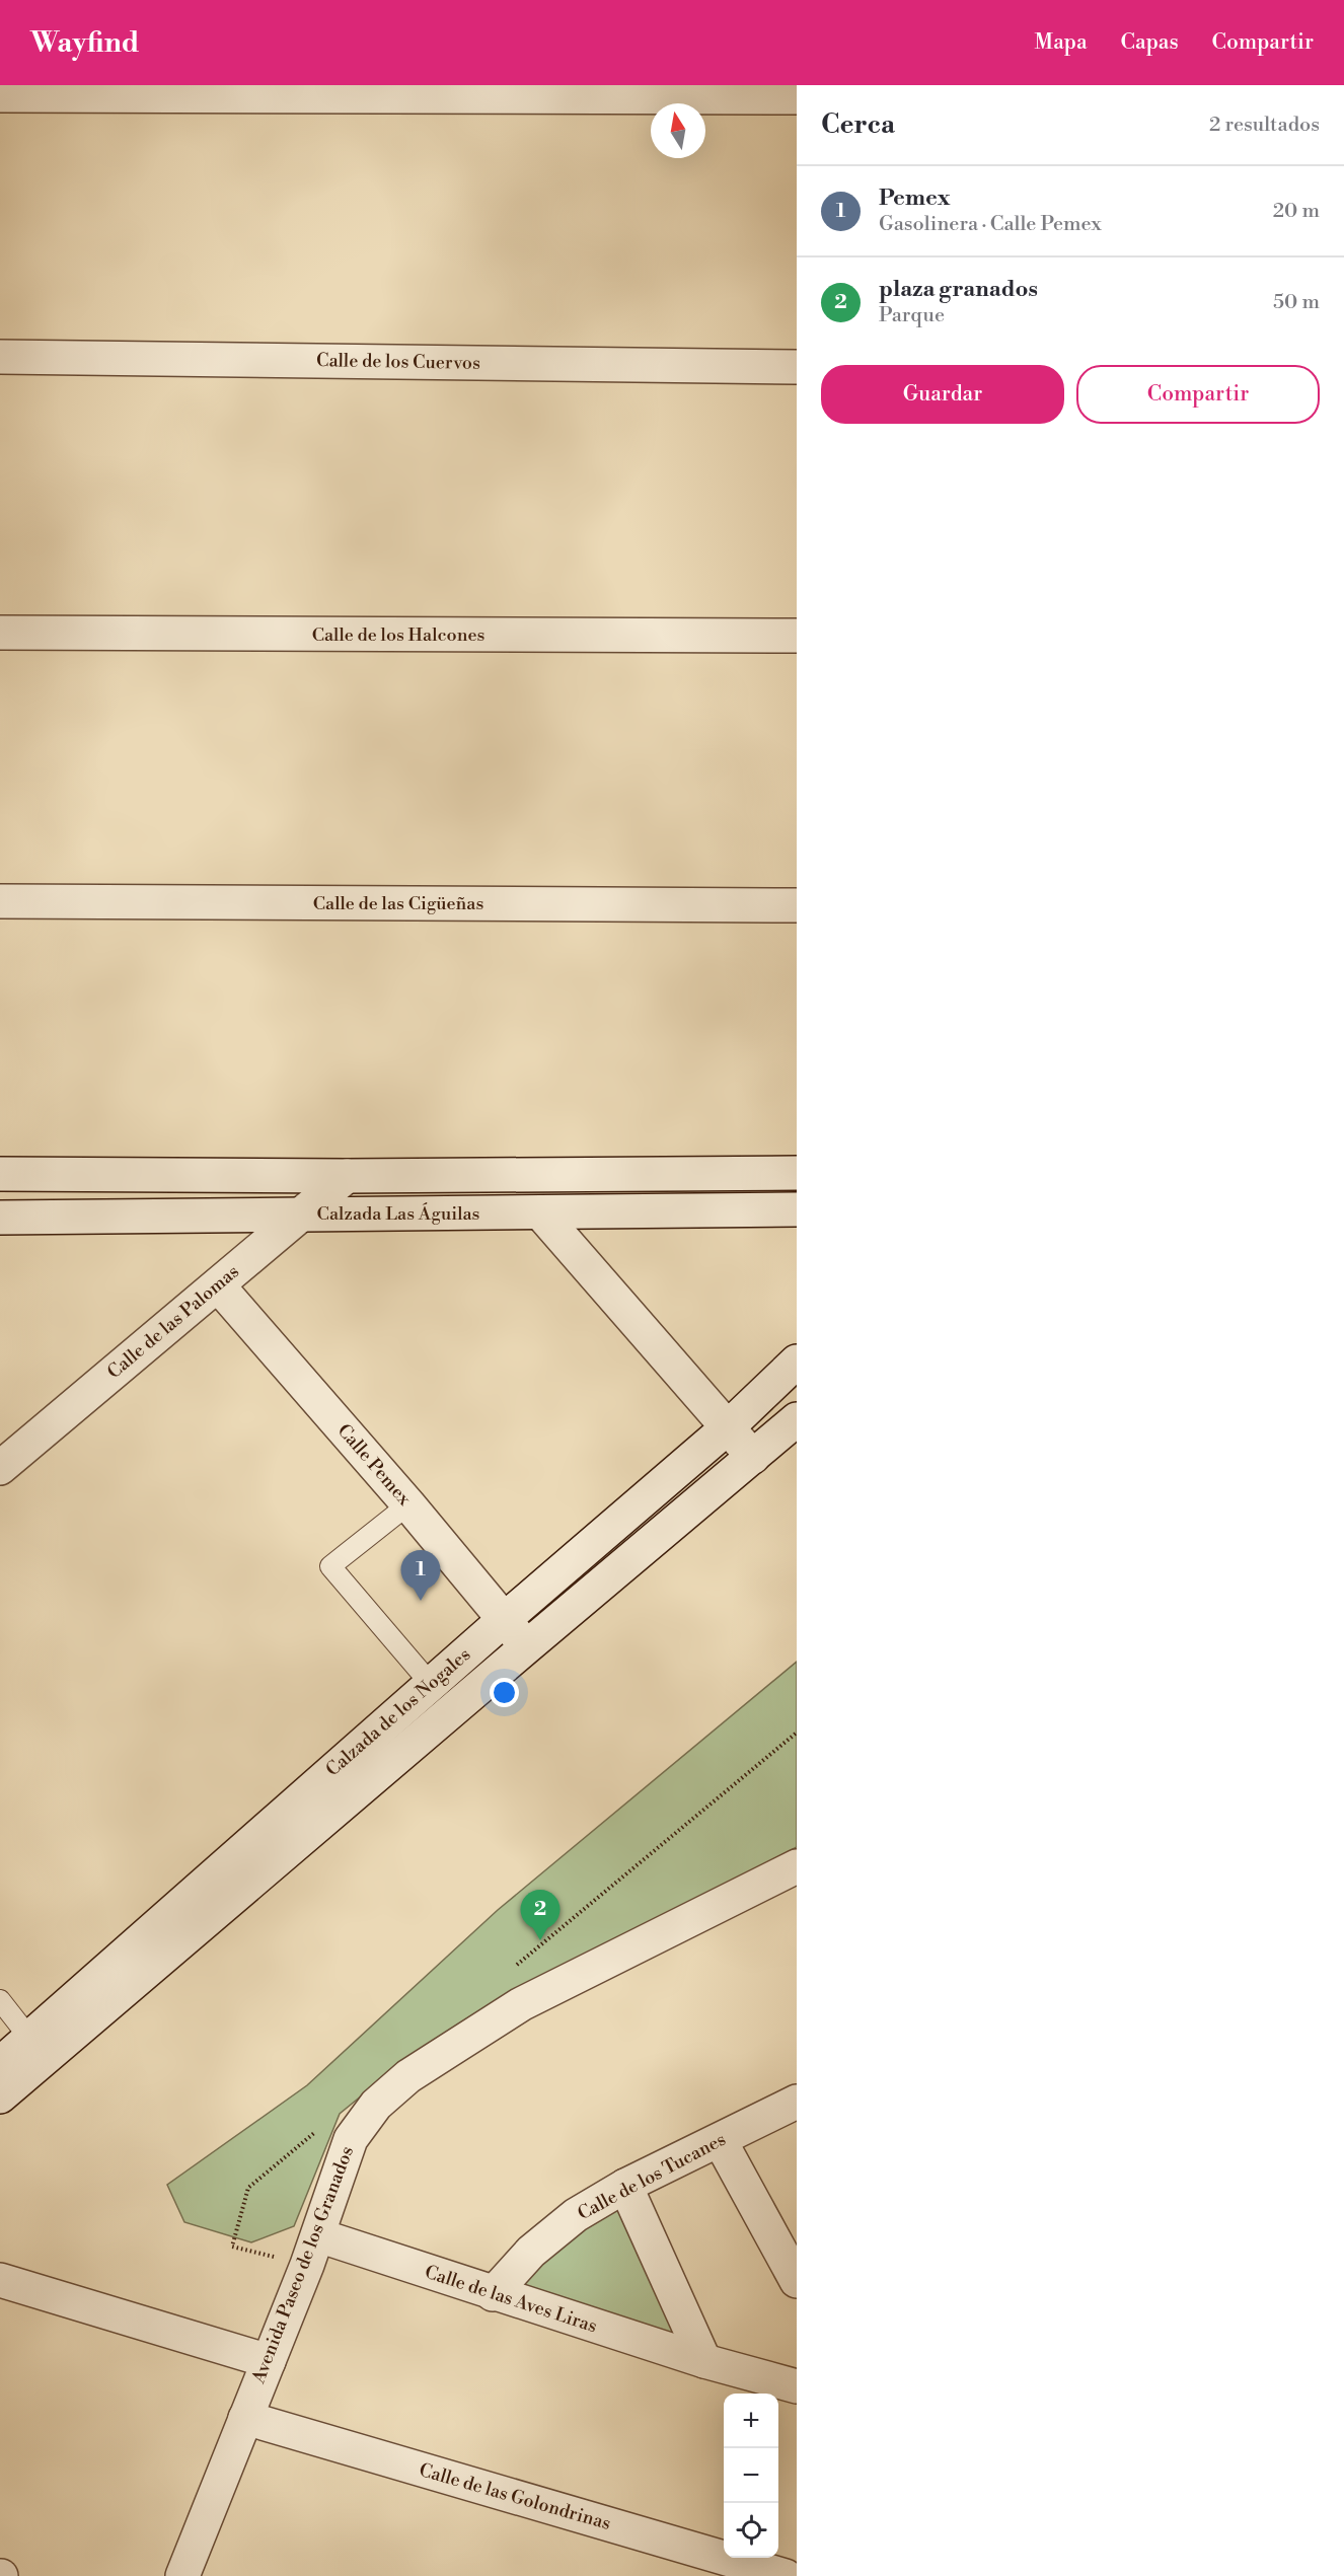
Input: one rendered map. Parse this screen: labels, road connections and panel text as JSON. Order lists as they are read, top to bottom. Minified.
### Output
{"streets":{"street":["Calle de los Cuervos","Calle de los Halcones","Calle de las Cigüeñas","Calzada Las Águilas","Calle de las Palomas","Calle Pemex","Calzada de los Nogales","Calle de los Tucanes","Avenida Paseo de los Granados","Calle de las Aves Liras","Calle de las Golondrinas"]},"crossings":[["Calzada Las Águilas","Calle de las Palomas"],["Calle de las Palomas","Calle Pemex"],["Calle Pemex","Calzada de los Nogales"],["Calle de los Tucanes","Calle de las Aves Liras"],["Avenida Paseo de los Granados","Calle de las Aves Liras"],["Avenida Paseo de los Granados","Calle de las Golondrinas"]],"north":"top","page":{"header":"Wayfind","nav":["Mapa","Capas","Compartir"],"heading":["Cerca","2 resultados"],"list":[{"mark":"1","name":"Pemex","note":"Gasolinera · Calle Pemex","value":"20 m"},{"mark":"2","name":"plaza granados","note":"Parque","value":"50 m"}],"buttons":["Guardar","Compartir"],"pins":["1","2"],"map_buttons":["+","−"]}}
